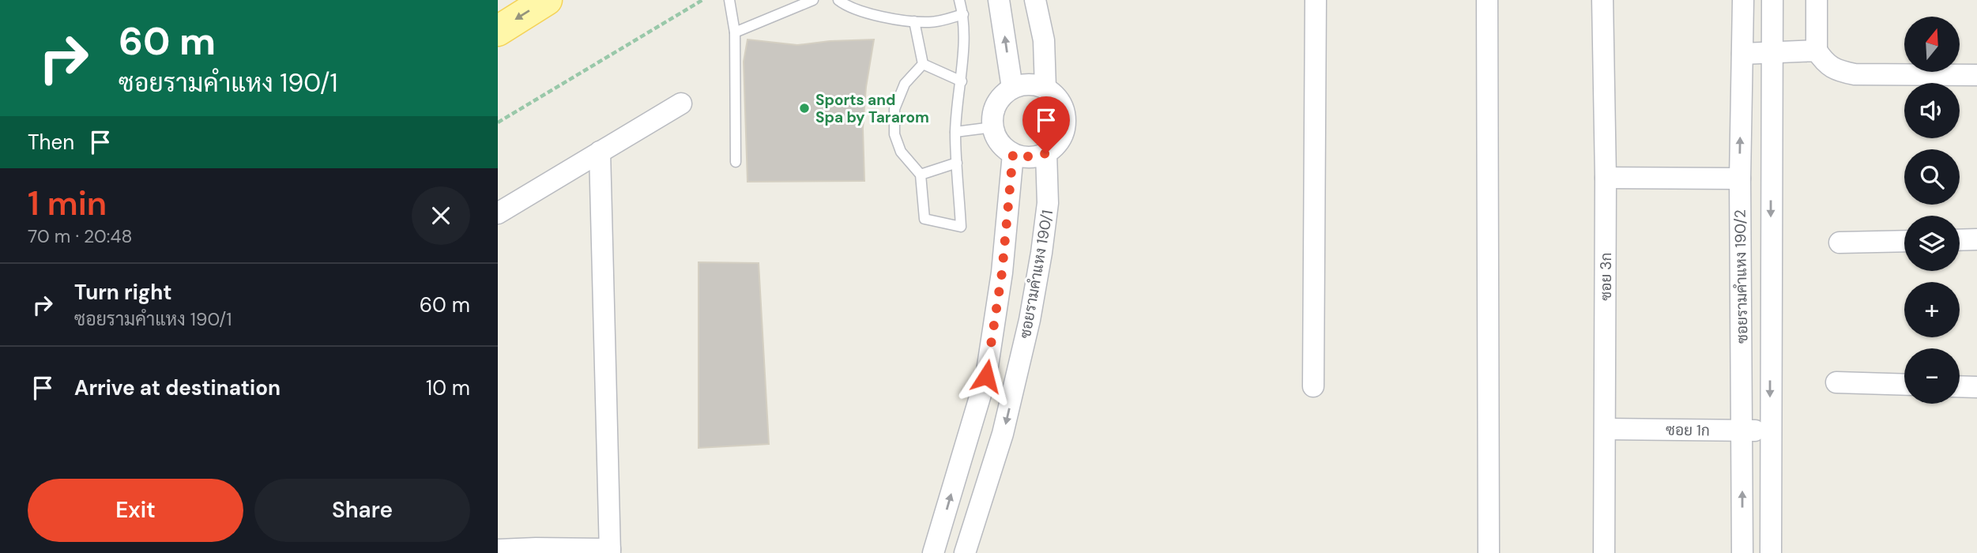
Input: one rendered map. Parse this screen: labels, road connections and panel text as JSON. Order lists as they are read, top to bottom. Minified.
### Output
{"streets":{"street":["ซอยรามคำแหง 190/1","ซอย 3ก","ซอยรามคำแหง 190/2","ซอย 1ก"]},"crossings":[["ซอย 3ก","ซอย 1ก"],["ซอยรามคำแหง 190/2","ซอย 1ก"]],"places":["Sports and Spa by Tararom"],"north":"top","page":{"turn":["60 m","ซอยรามคำแหง 190/1"],"map_buttons":["+","−"],"then":"Then","heading":["1 min","70 m · 20:48"],"list":[{"name":"Turn right","note":"ซอยรามคำแหง 190/1","value":"60 m"},{"name":"Arrive at destination","value":"10 m"}],"buttons":["Exit","Share"]}}
